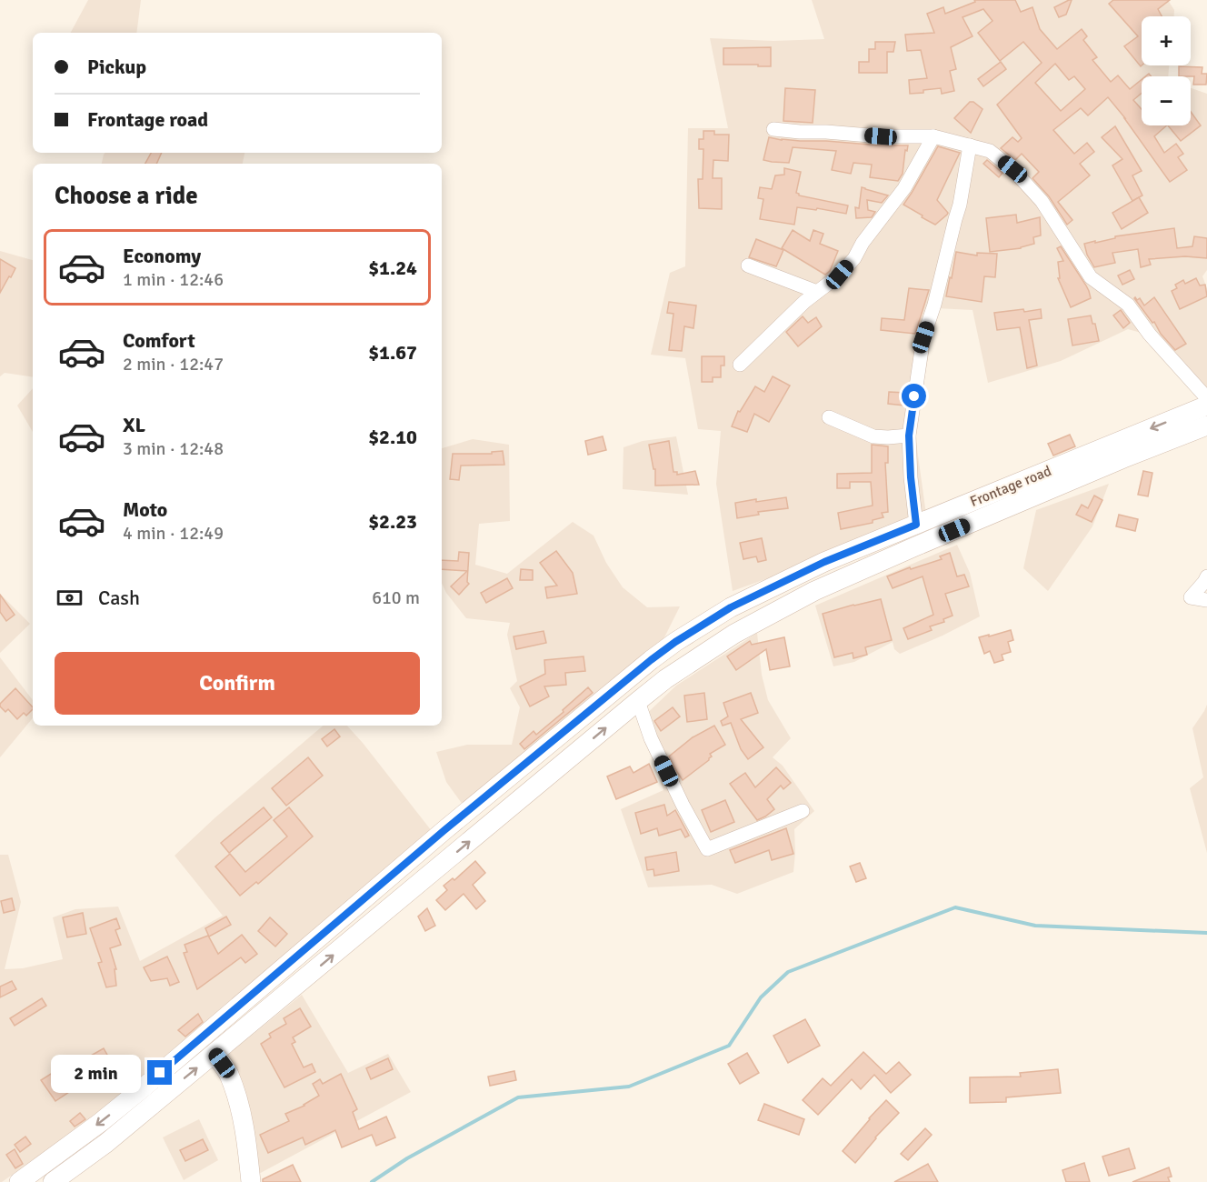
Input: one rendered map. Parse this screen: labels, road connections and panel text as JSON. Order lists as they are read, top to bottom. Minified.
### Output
{"streets":{"main road":["Frontage road"]},"page":{"map_buttons":["+","−"],"banner":["Pickup","Frontage road"],"heading":"Choose a ride","list":[{"name":"Economy","note":"1 min · 12:46","value":"$1.24"},{"name":"Comfort","note":"2 min · 12:47","value":"$1.67"},{"name":"XL","note":"3 min · 12:48","value":"$2.10"},{"name":"Moto","note":"4 min · 12:49","value":"$2.23"}],"pay":["Cash","610 m"],"buttons":"Confirm","bubble":"2 min"}}
